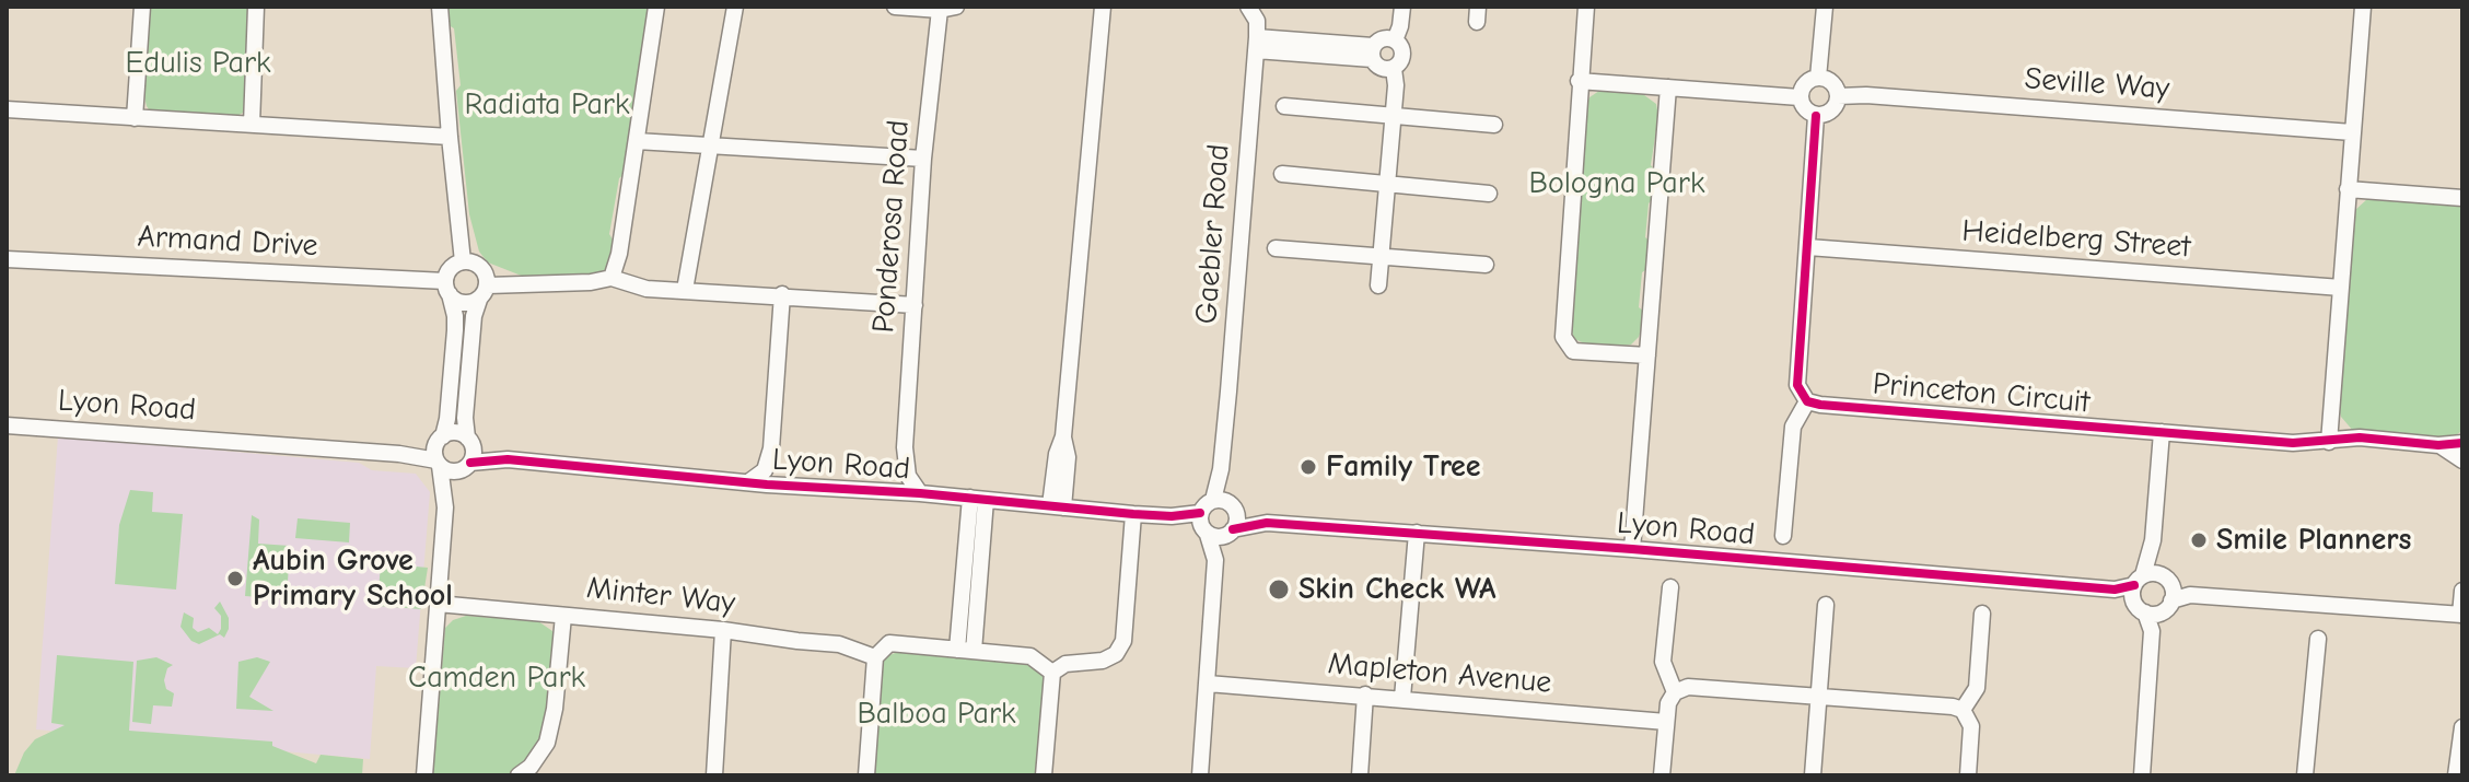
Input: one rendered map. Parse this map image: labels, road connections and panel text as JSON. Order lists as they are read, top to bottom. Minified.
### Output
{"streets":{"street":["Seville Way","Ponderosa Road","Gaebler Road","Heidelberg Street","Armand Drive","Princeton Circuit","Lyon Road","Minter Way","Mapleton Avenue"]},"crossings":[["Ponderosa Road","Lyon Road"],["Gaebler Road","Lyon Road"]],"parks":["Edulis Park","Radiata Park","Bologna Park","Camden Park","Balboa Park"],"places":["Family Tree","Smile Planners","Aubin Grove Primary School","Skin Check WA"]}
